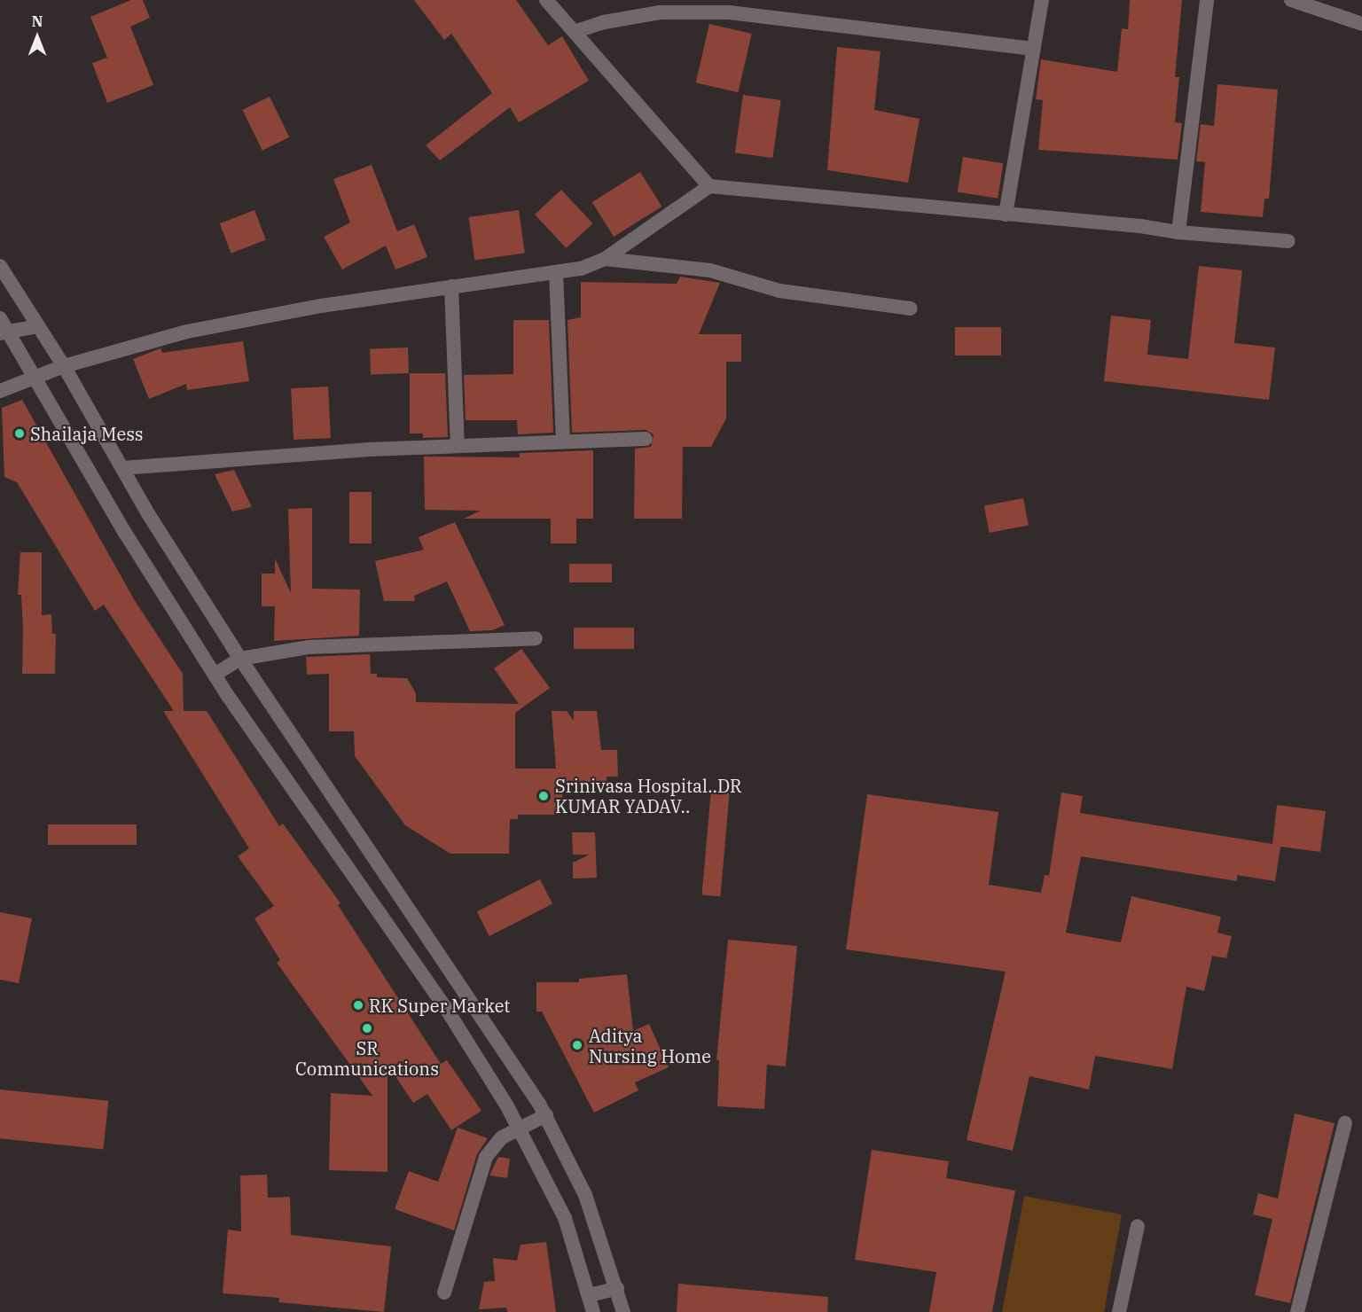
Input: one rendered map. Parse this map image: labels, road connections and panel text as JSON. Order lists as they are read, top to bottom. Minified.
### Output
{"places":["Shailaja Mess","Srinivasa Hospital..DR KUMAR YADAV..","RK Super Market","SR Communications","Aditya Nursing Home"],"north":"top"}
